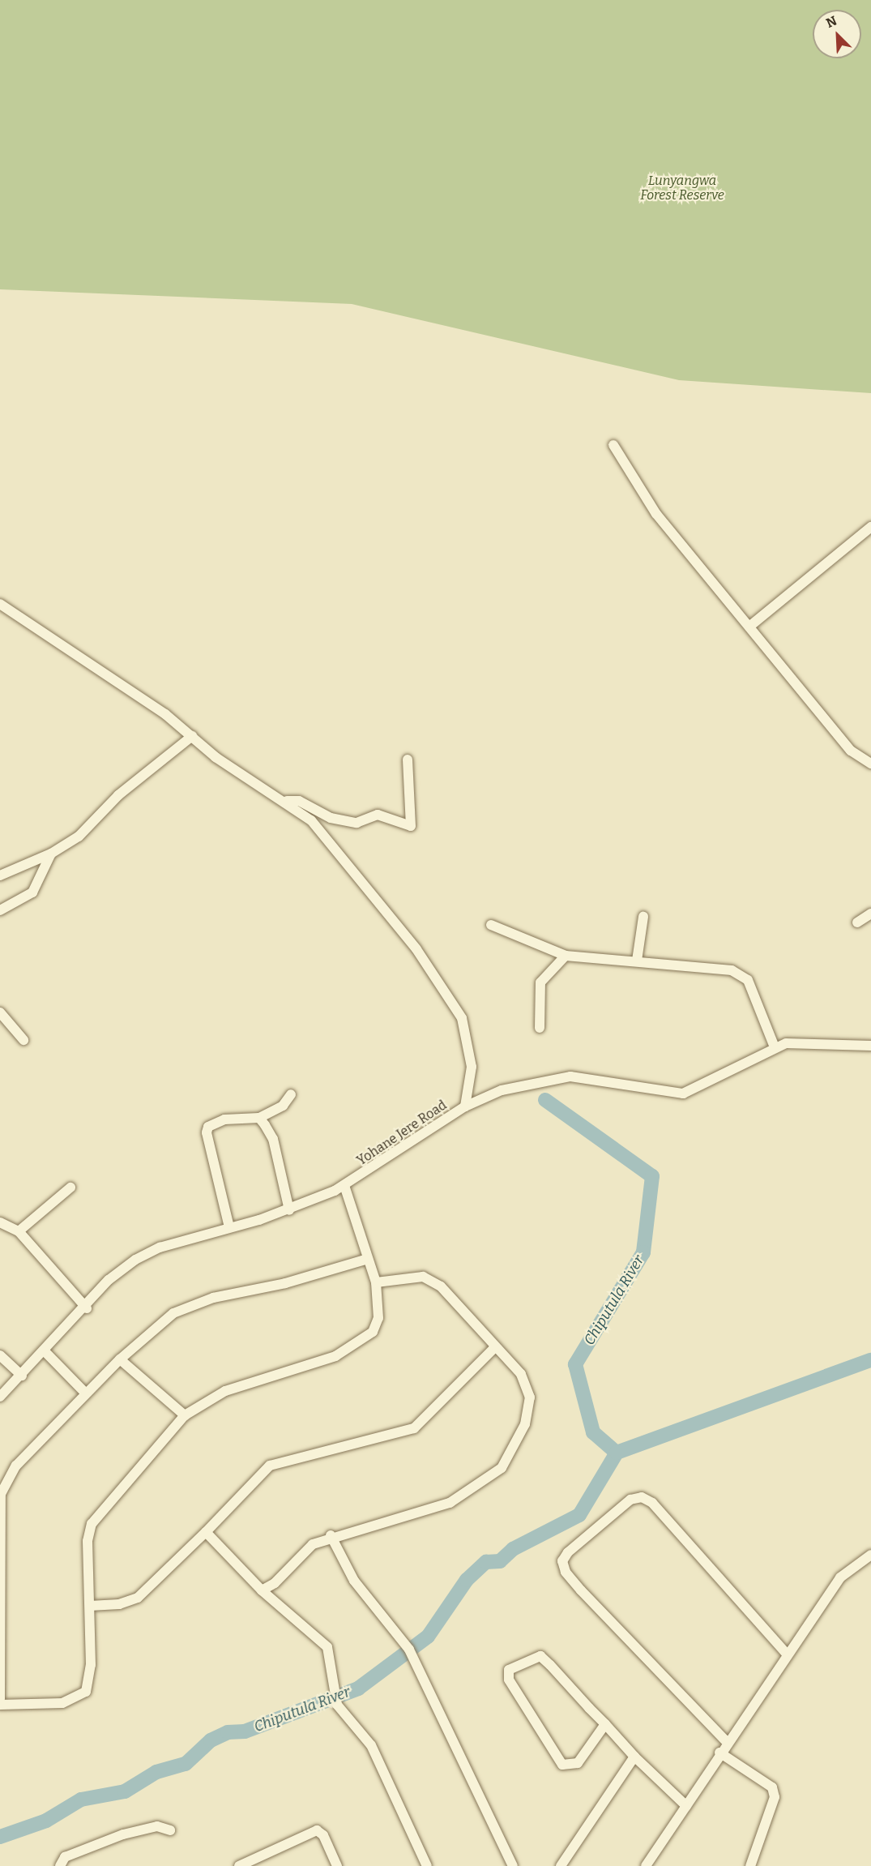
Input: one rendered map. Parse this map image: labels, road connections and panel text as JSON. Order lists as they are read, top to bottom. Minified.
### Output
{"streets":{"street":["Yohane Jere Road"]},"water":["Chiputula River"],"parks":["Lunyangwa Forest Reserve"],"north":"top left"}
